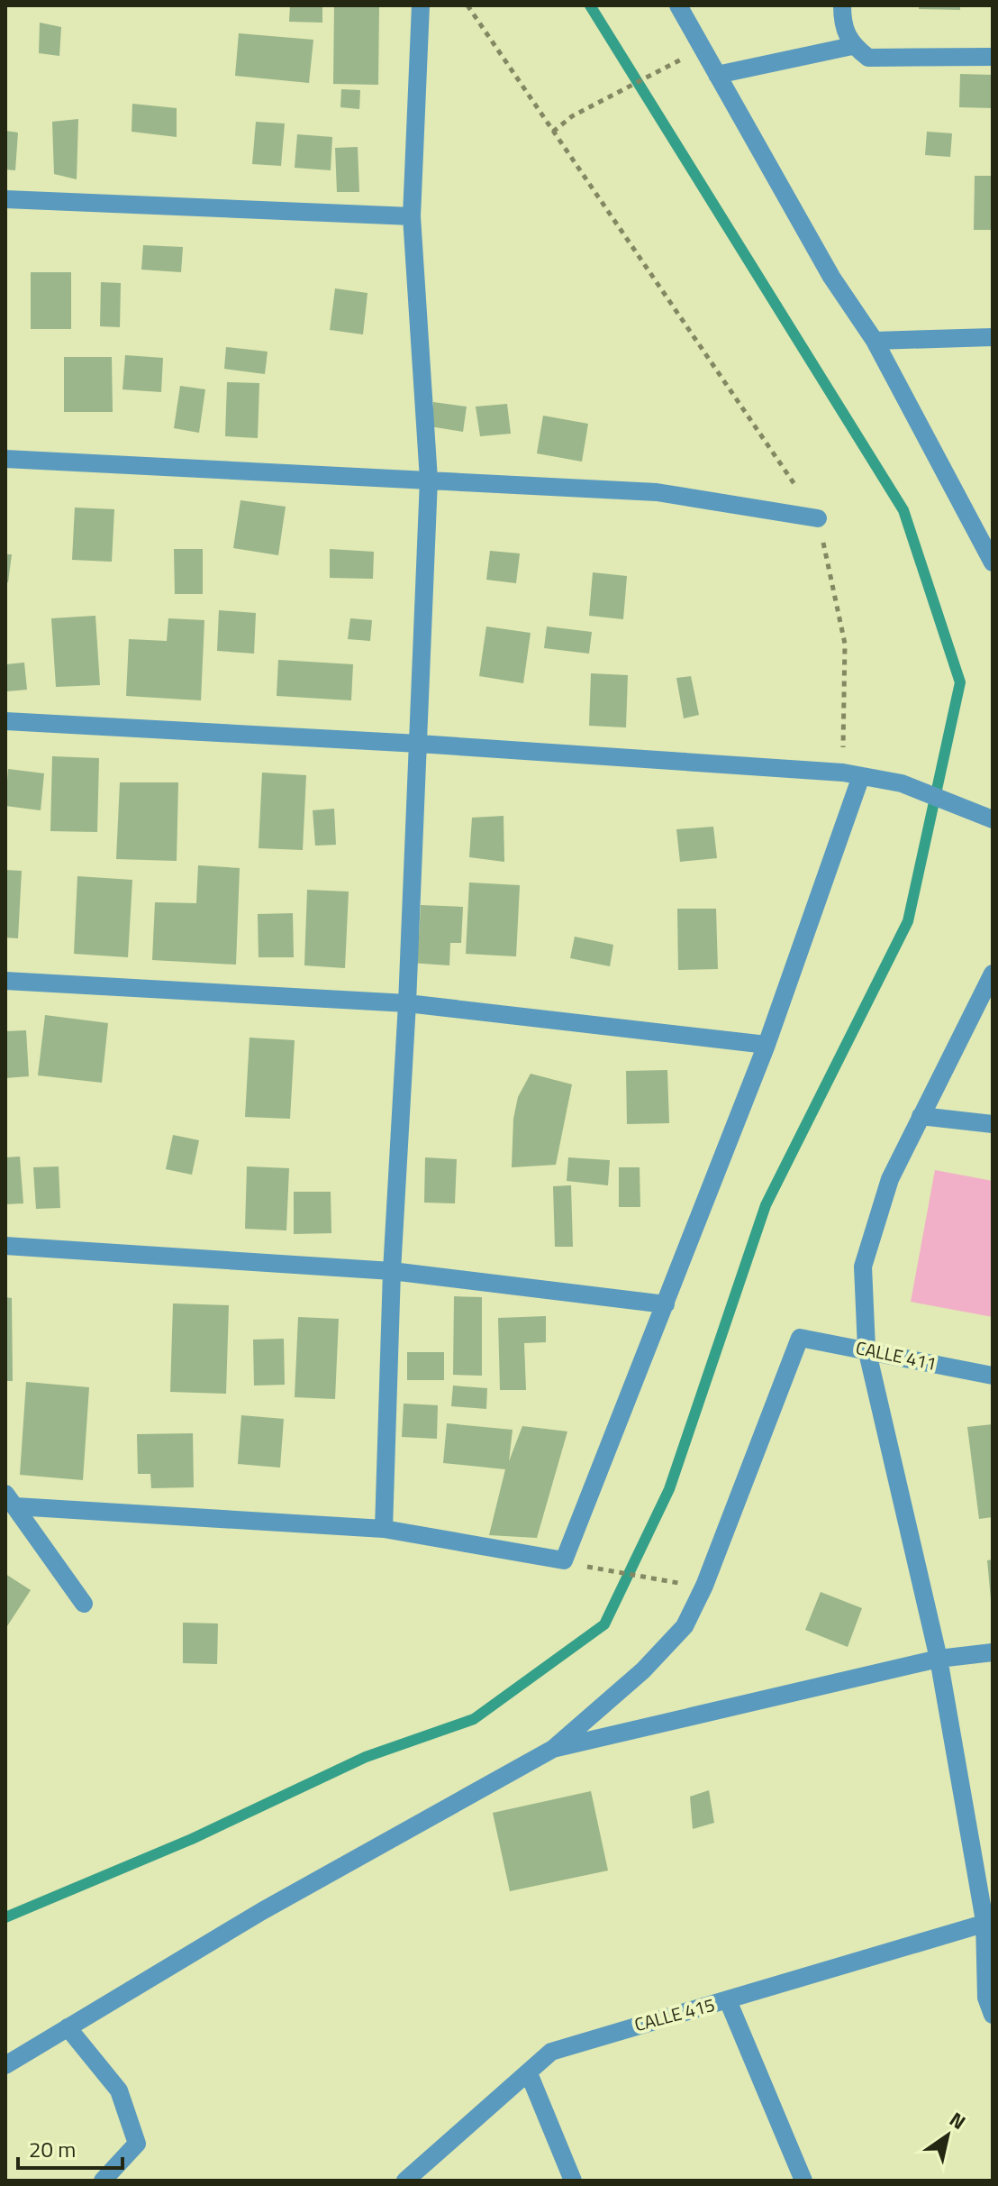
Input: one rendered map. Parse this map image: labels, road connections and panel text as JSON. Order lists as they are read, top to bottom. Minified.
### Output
{"streets":{"street":["CALLE 411","CALLE 415"]},"scale_bar":"20 m","north":"top right"}
